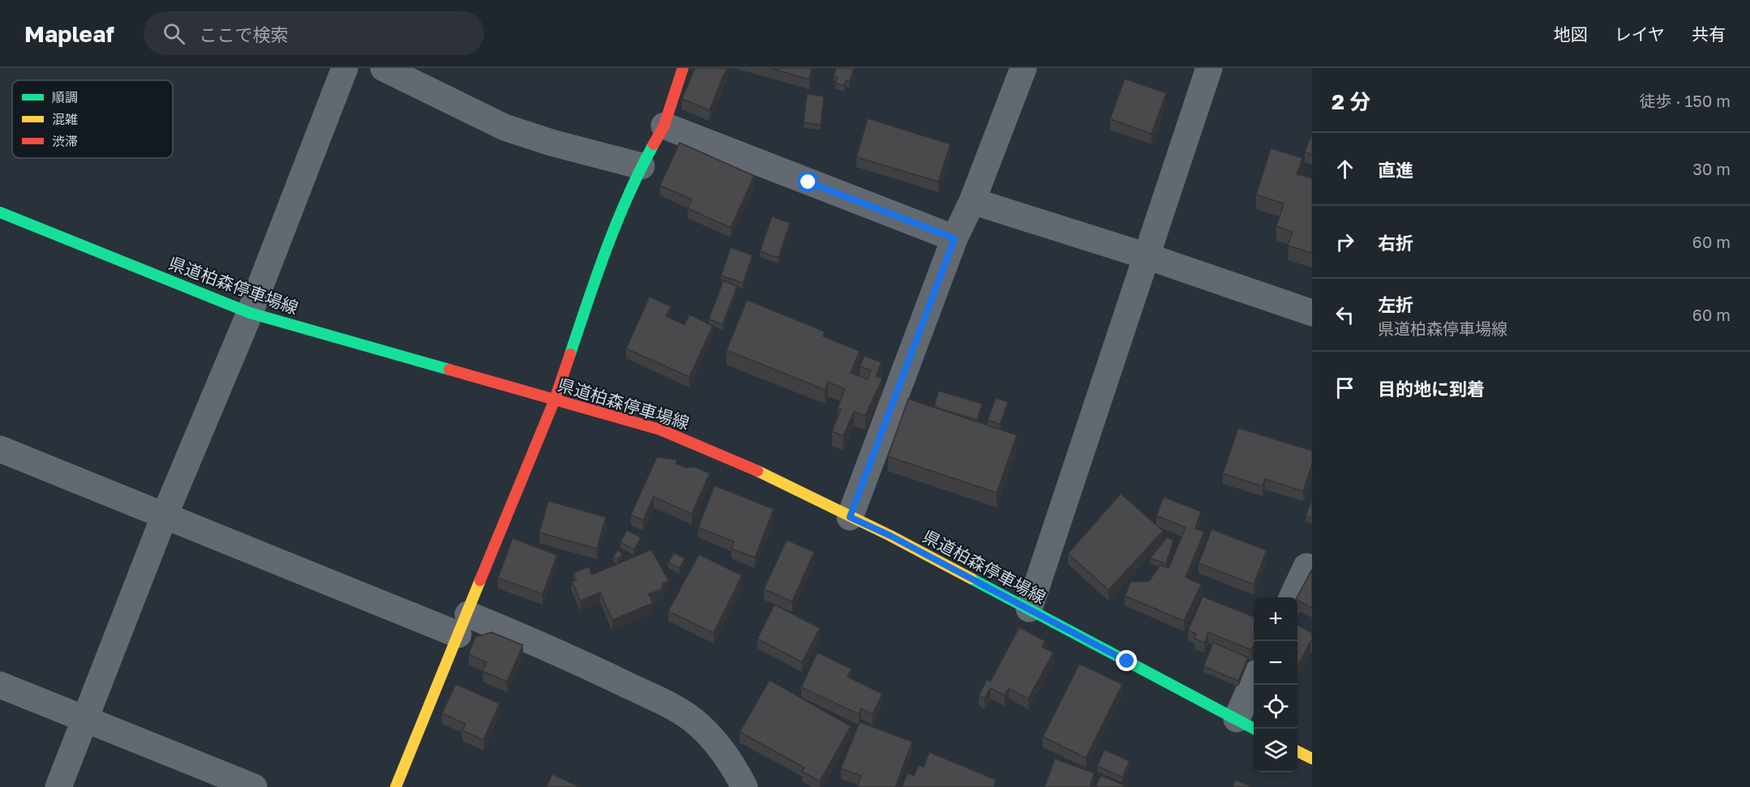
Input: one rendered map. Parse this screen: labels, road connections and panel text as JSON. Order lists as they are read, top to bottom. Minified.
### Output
{"streets":{"main road":["県道柏森停車場線"]},"legend":["順調","混雑","渋滞"],"page":{"header":"Mapleaf","search":"ここで検索","nav":["地図","レイヤ","共有"],"heading":["2 分","徒歩 · 150 m"],"list":[["直進","30 m"],["右折","60 m"],["左折","県道柏森停車場線","60 m"],"目的地に到着"],"map_buttons":["+","−"]}}
